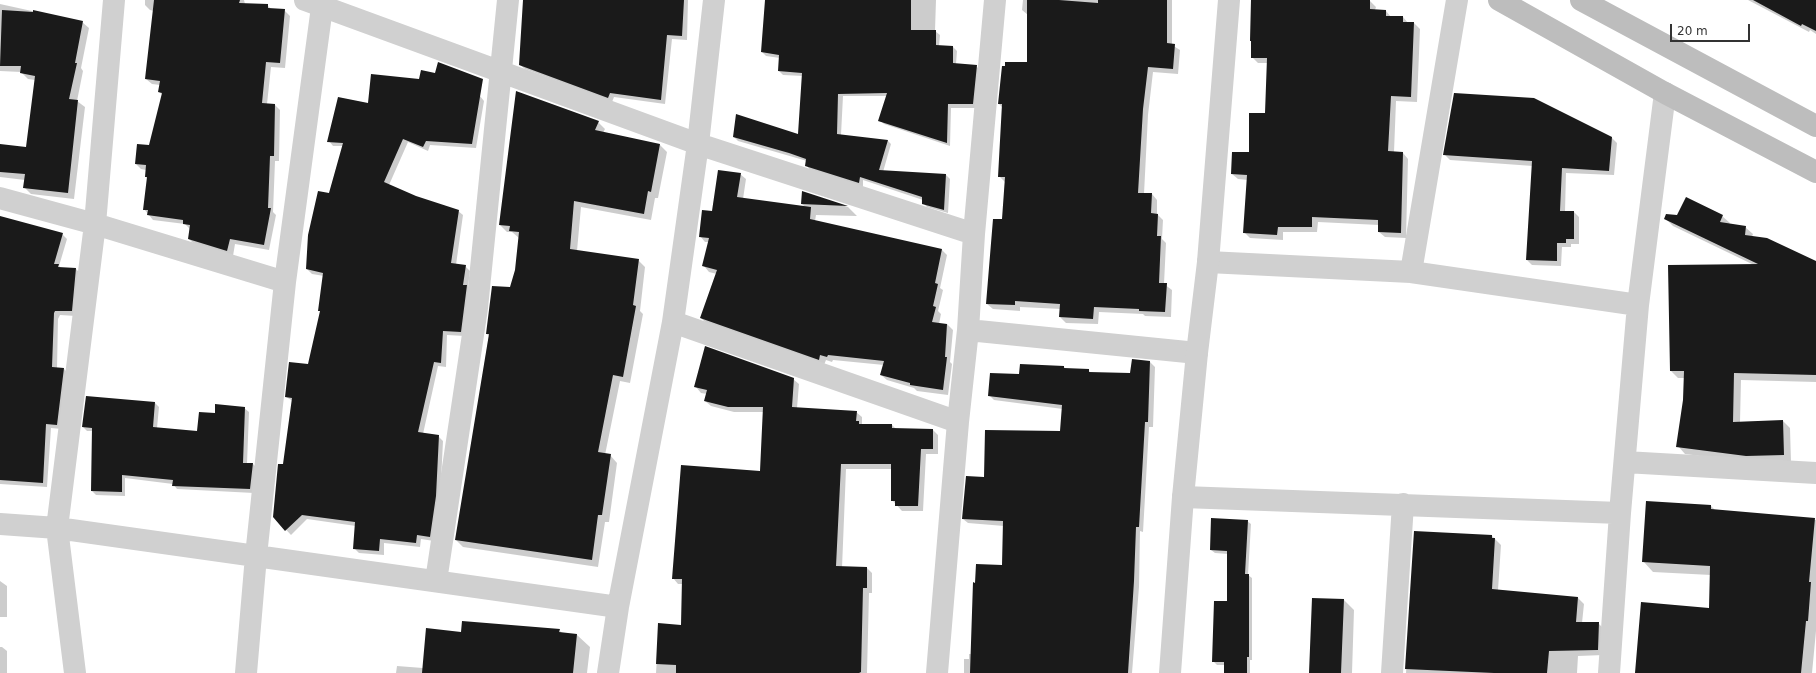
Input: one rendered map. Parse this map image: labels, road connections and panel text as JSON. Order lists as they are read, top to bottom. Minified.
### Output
{"scale_bar":"20 m"}
